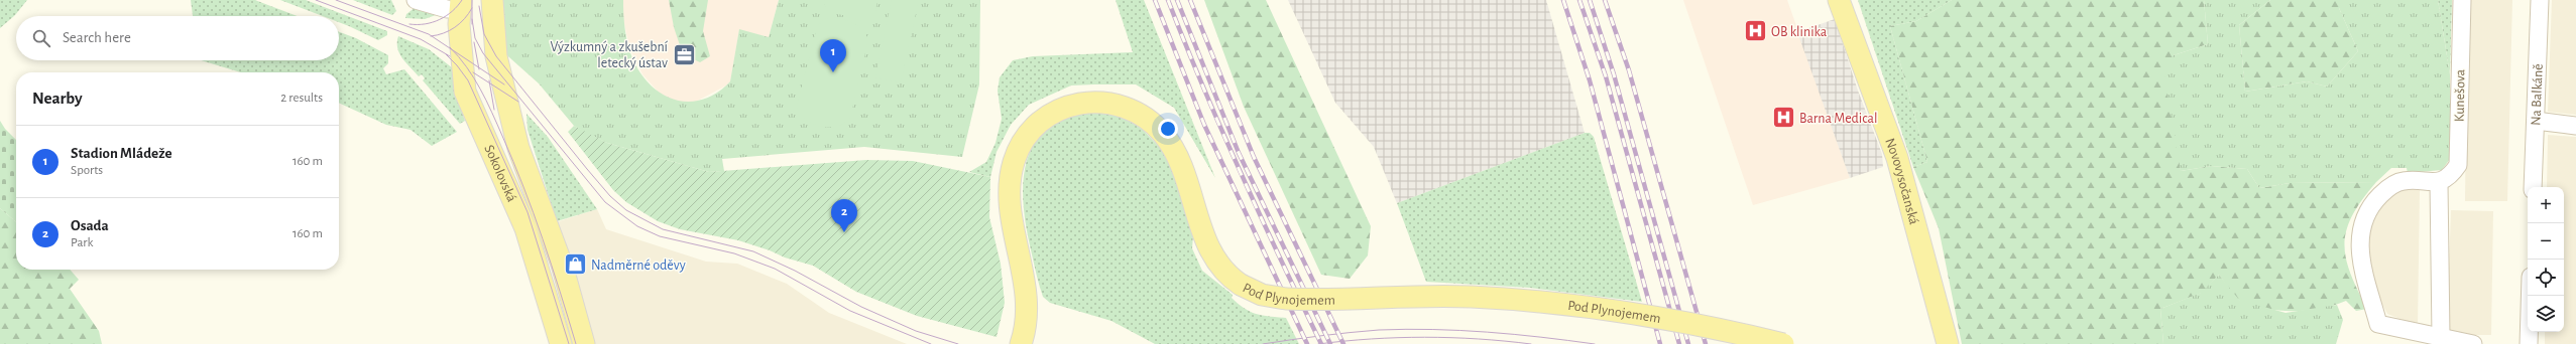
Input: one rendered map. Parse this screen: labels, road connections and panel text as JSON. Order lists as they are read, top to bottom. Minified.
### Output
{"streets":{"main road":["Sokolovská","Novovysočanská","Pod Plynojemem"],"street":["Na Balkáně","Kunešova"]},"places":{"hospital":["OB klinika","Barna Medical"],"office":["Výzkumný a zkušební letecký ústav"],"shop":["Nadměrné oděvy"]},"page":{"search":"Search here","pins":["1","2"],"heading":["Nearby","2 results"],"list":[{"mark":"1","name":"Stadion Mládeže","note":"Sports","value":"160 m"},{"mark":"2","name":"Osada","note":"Park","value":"160 m"}],"map_buttons":["+","−"]}}
